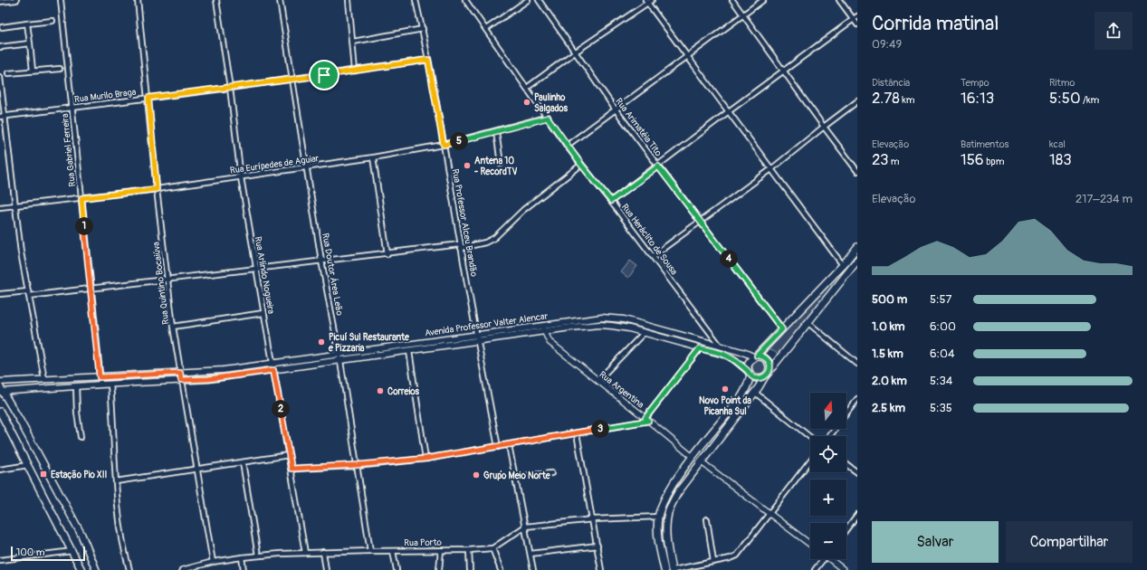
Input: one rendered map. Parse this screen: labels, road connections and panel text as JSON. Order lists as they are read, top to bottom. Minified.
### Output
{"streets":{"main road":["Avenida Professor Valter Alencar"],"street":["Rua Murilo Braga","Rua Arimatéia Tito","Rua Gabriel Ferreira","Rua Eurípedes de Aguiar","Rua Professor Alceu Brandão","Rua Heráclito de Sousa","Rua Doutor Área Leão","Rua Arlindo Nogueira","Rua Quintino Bocaiúva","Rua Argentina","Rua Porto"]},"crossings":[["Rua Murilo Braga","Rua Gabriel Ferreira"],["Rua Murilo Braga","Rua Professor Alceu Brandão"],["Rua Murilo Braga","Rua Doutor Área Leão"],["Rua Murilo Braga","Rua Arlindo Nogueira"],["Rua Murilo Braga","Rua Quintino Bocaiúva"],["Rua Gabriel Ferreira","Rua Eurípedes de Aguiar"],["Rua Gabriel Ferreira","Avenida Professor Valter Alencar"],["Rua Eurípedes de Aguiar","Rua Professor Alceu Brandão"],["Rua Eurípedes de Aguiar","Rua Heráclito de Sousa"],["Rua Eurípedes de Aguiar","Rua Doutor Área Leão"],["Rua Eurípedes de Aguiar","Rua Arlindo Nogueira"],["Rua Eurípedes de Aguiar","Rua Quintino Bocaiúva"],["Rua Professor Alceu Brandão","Avenida Professor Valter Alencar"],["Rua Heráclito de Sousa","Avenida Professor Valter Alencar"],["Rua Doutor Área Leão","Avenida Professor Valter Alencar"],["Rua Doutor Área Leão","Rua Porto"],["Rua Arlindo Nogueira","Avenida Professor Valter Alencar"],["Rua Arlindo Nogueira","Rua Porto"],["Rua Quintino Bocaiúva","Avenida Professor Valter Alencar"],["Rua Quintino Bocaiúva","Rua Porto"],["Avenida Professor Valter Alencar","Rua Argentina"]],"places":{"other":["Paulinho Salgados","Antena 10 - RecordTV","Picuí Sul Restaurante e Pizzaria","Novo Point da Picanha Sul","Correios","Gruṕo Meio Norte"],"transit":["Estação Pio XII"]},"scale_bar":"100 m","north":"top","page":{"heading":["Corrida matinal","09:49"],"stats":[["Distância","2.78 km"],["Tempo","16:13"],["Ritmo","5:50 /km"],["Elevação","23 m"],["Batimentos","156 bpm"],["kcal","183"]],"pins":["5","1","4","2","3"],"chart":["Elevação","217–234 m"],"list":[{"name":"500 m","note":"5:57"},{"name":"1.0 km","note":"6:00"},{"name":"1.5 km","note":"6:04"},{"name":"2.0 km","note":"5:34"},{"name":"2.5 km","note":"5:35"}],"map_buttons":["+","−"],"buttons":["Salvar","Compartilhar"],"scale":"100 m"}}
